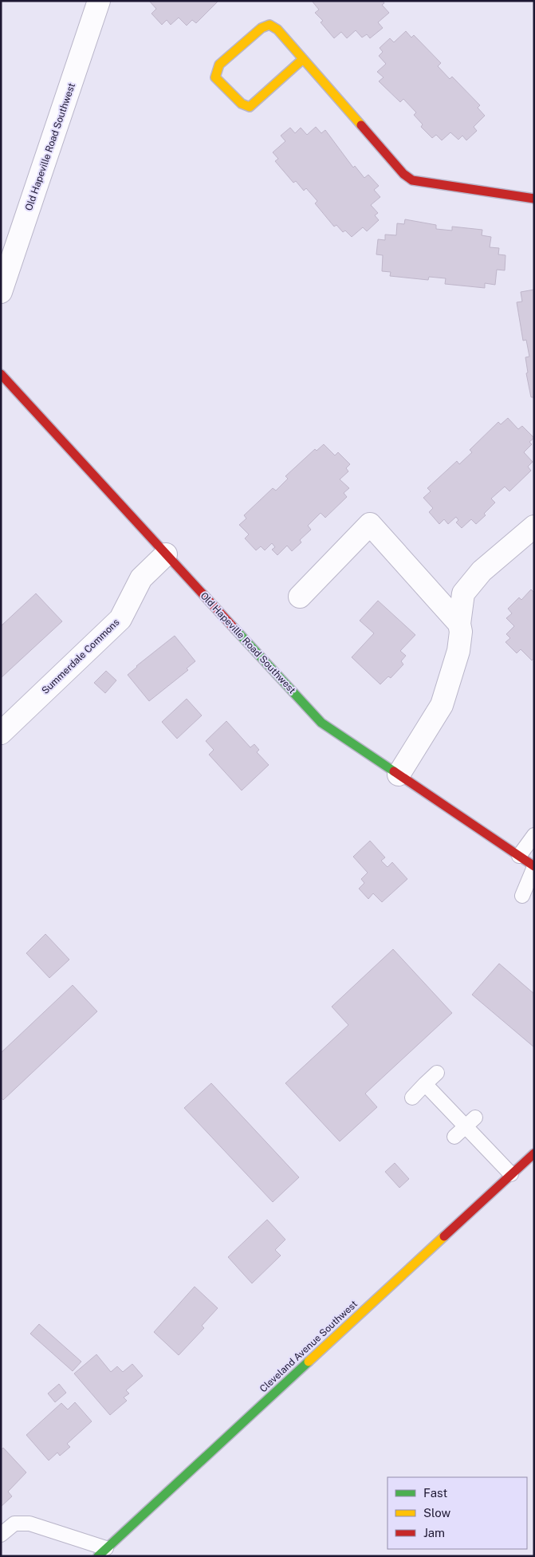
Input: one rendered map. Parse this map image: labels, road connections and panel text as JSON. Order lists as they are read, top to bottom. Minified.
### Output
{"streets":{"street":["Old Hapeville Road Southwest","Summerdale Commons","Cleveland Avenue Southwest"]},"crossings":[["Old Hapeville Road Southwest","Summerdale Commons"]],"legend":["Fast","Slow","Jam"]}
